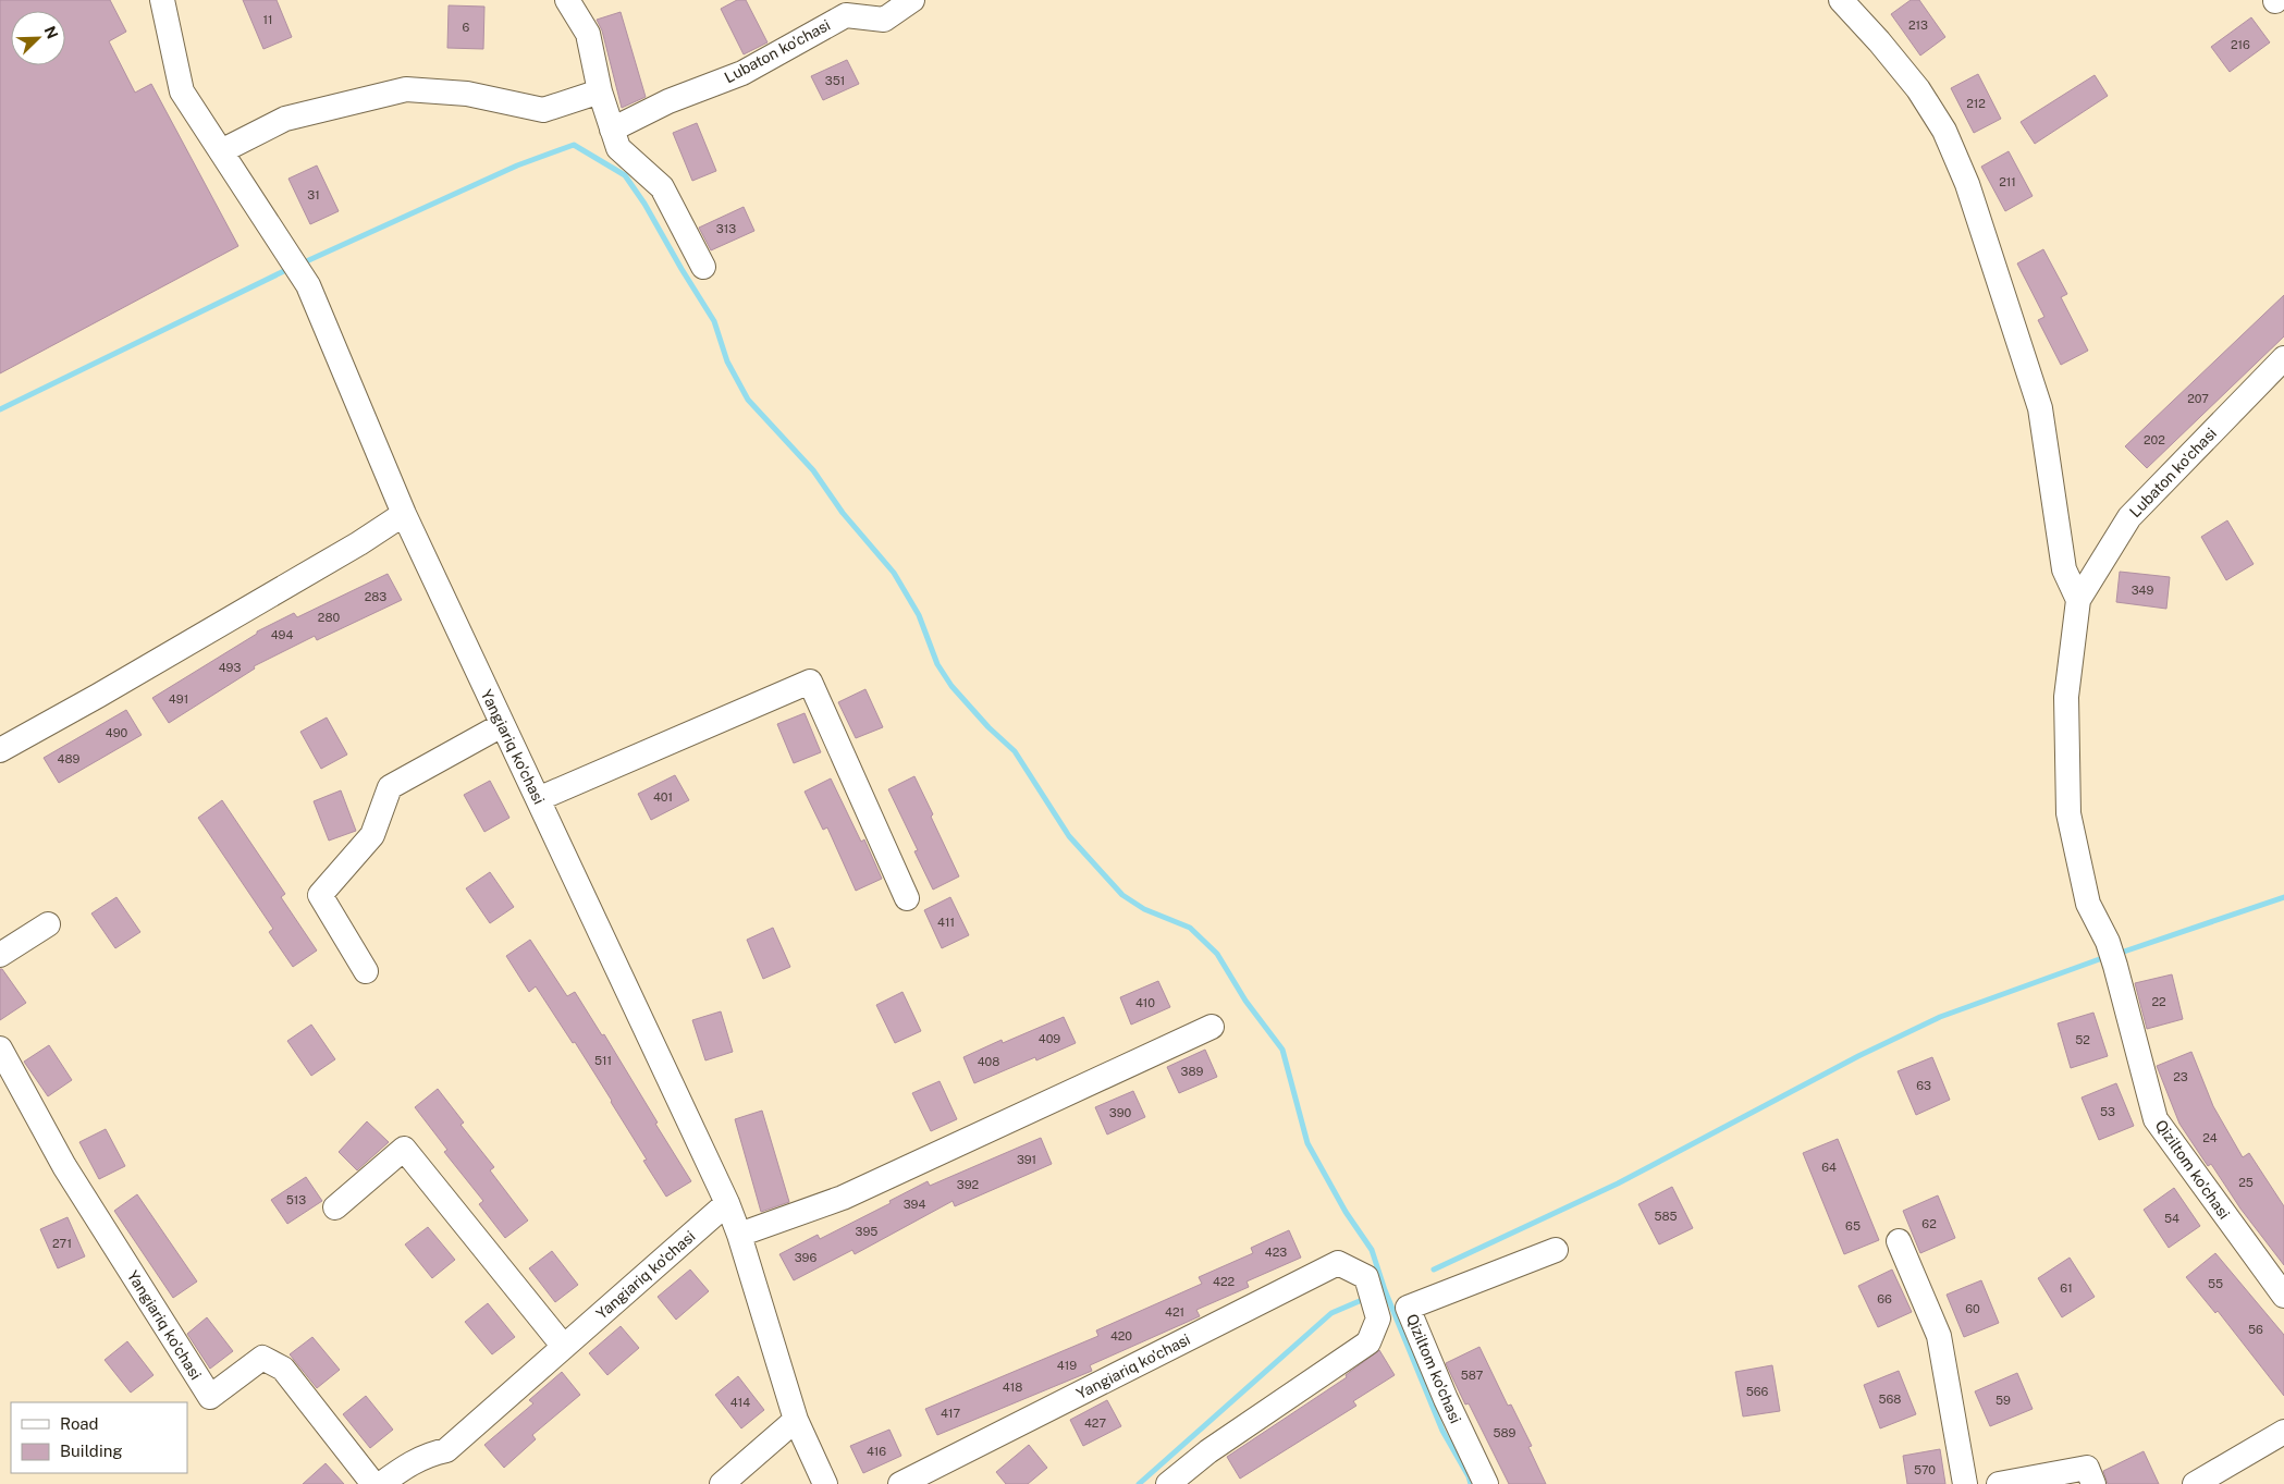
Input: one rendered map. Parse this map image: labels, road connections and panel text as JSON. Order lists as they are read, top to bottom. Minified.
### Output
{"streets":{"street":["Lubaton ko'chasi","Yangiariq ko'chasi","Qiziltom ko'chasi"]},"crossings":[["Lubaton ko'chasi","Qiziltom ko'chasi"]],"house_numbers":["11","213","6","216","351","212","211","31","313","207","202","349","283","280","494","493","491","490","489","401","411","22","410","409","52","511","408","389","23","63","53","390","24","391","64","25","392","513","394","585","54","62","65","395","271","423","396","422","55","61","66","60","421","56","420","419","587","418","566","568","59","414","417","427","589","416","570"],"legend":["Road","Building"],"north":"top right"}
